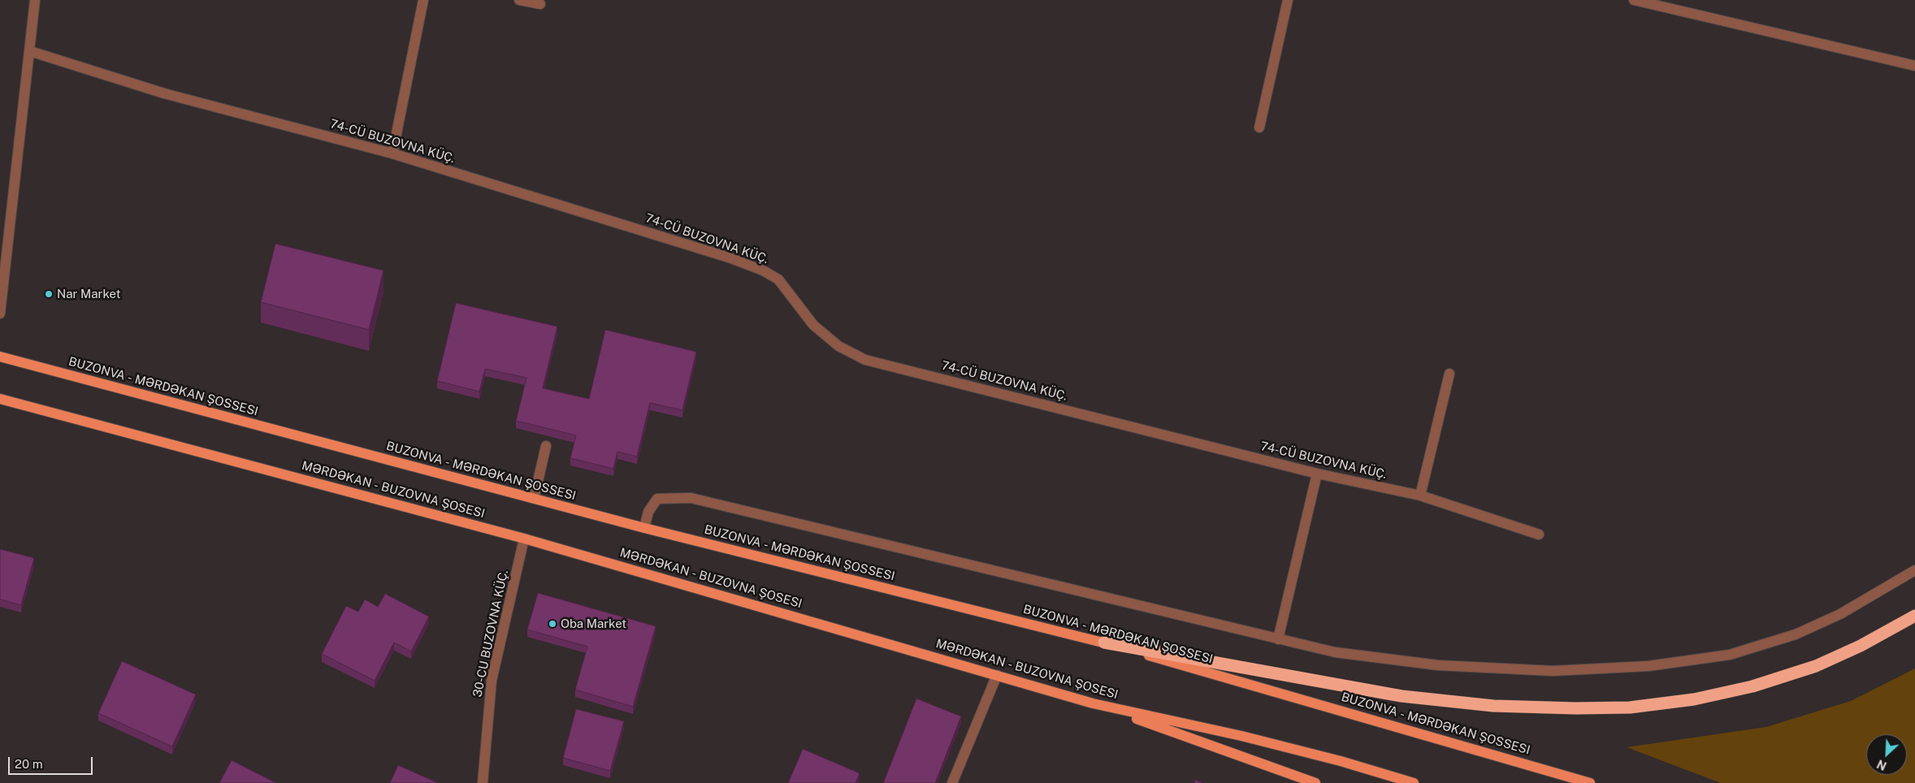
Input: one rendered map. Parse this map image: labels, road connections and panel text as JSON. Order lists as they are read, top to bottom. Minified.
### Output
{"streets":{"main road":["BUZONVA - MƏRDƏKAN ŞOSSESI","MƏRDƏKAN - BUZOVNA ŞOSESI"],"street":["74-CÜ BUZOVNA KÜÇ.","30-CU BUZOVNA KÜÇ."]},"crossings":[["MƏRDƏKAN - BUZOVNA ŞOSESI","30-CU BUZOVNA KÜÇ."]],"places":["Nar Market","Oba Market"],"scale_bar":"20 m","north":"bottom left"}
